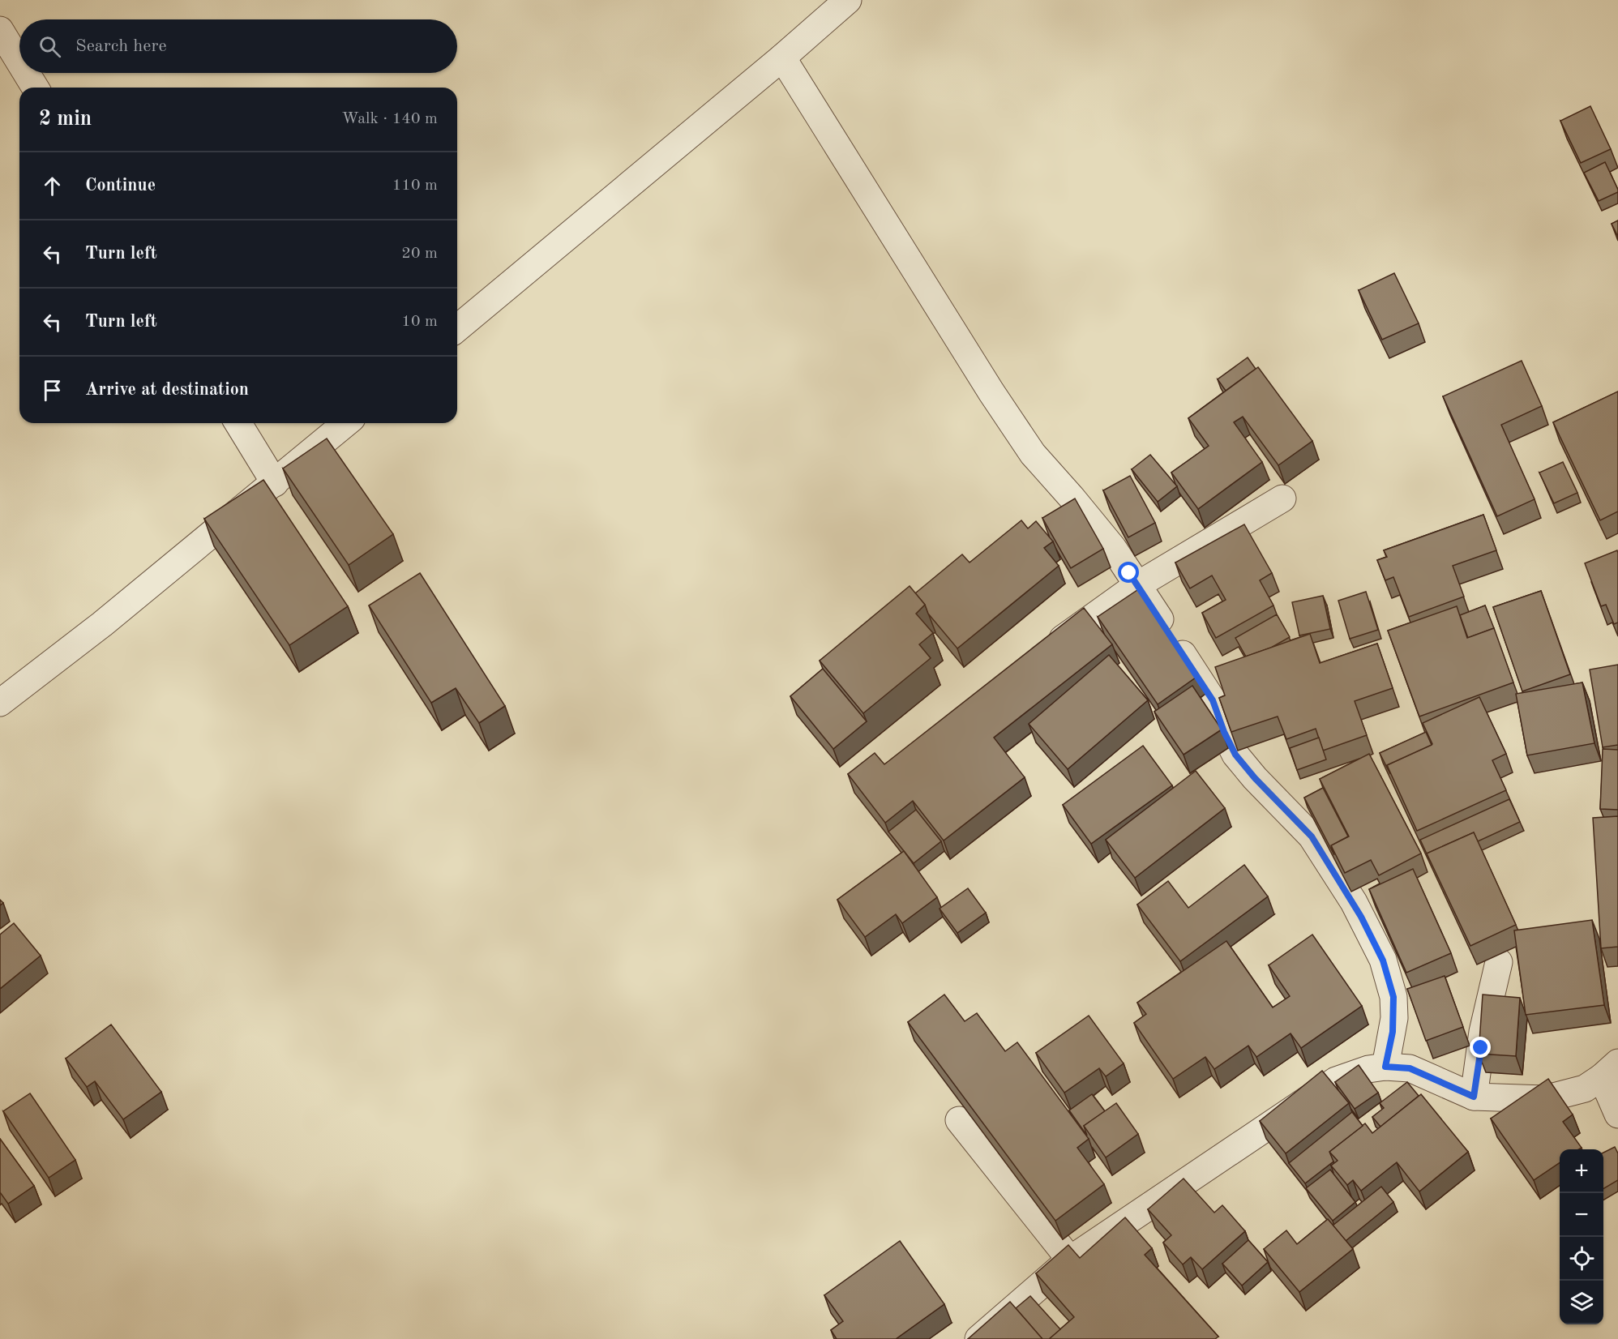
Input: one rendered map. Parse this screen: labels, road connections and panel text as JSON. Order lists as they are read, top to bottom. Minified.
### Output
{"page":{"search":"Search here","heading":["2 min","Walk · 140 m"],"list":[["Continue","110 m"],["Turn left","20 m"],["Turn left","10 m"],"Arrive at destination"],"map_buttons":["+","−"]}}
